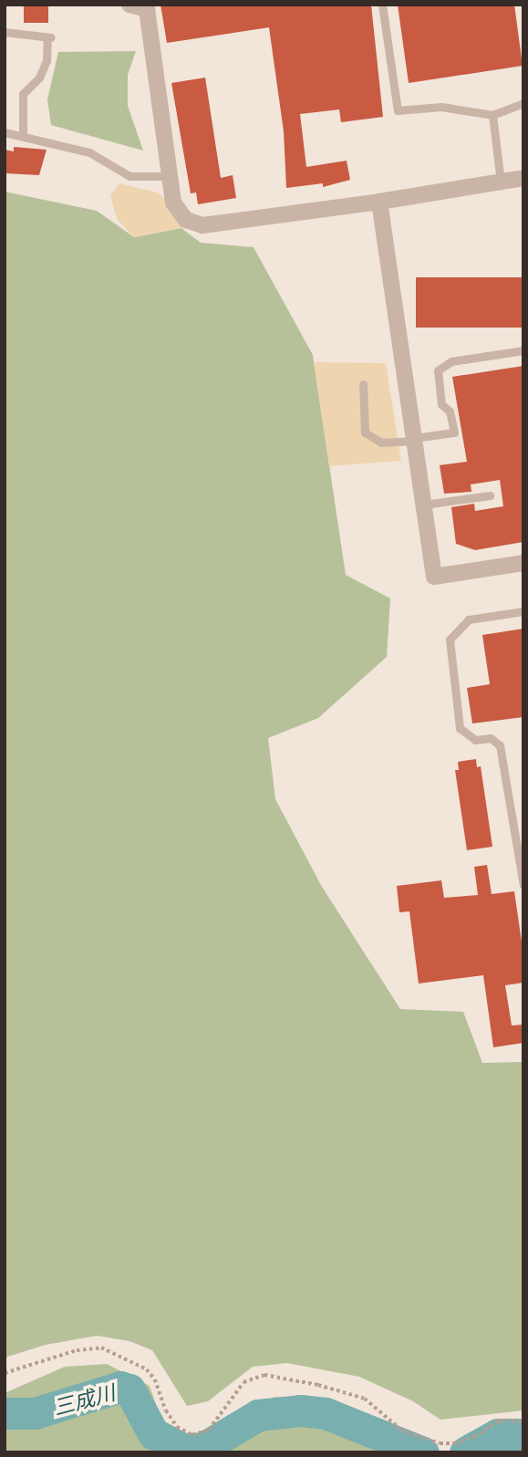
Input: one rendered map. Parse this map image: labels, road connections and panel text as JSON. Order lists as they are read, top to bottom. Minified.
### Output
{"water":["三成川"]}
